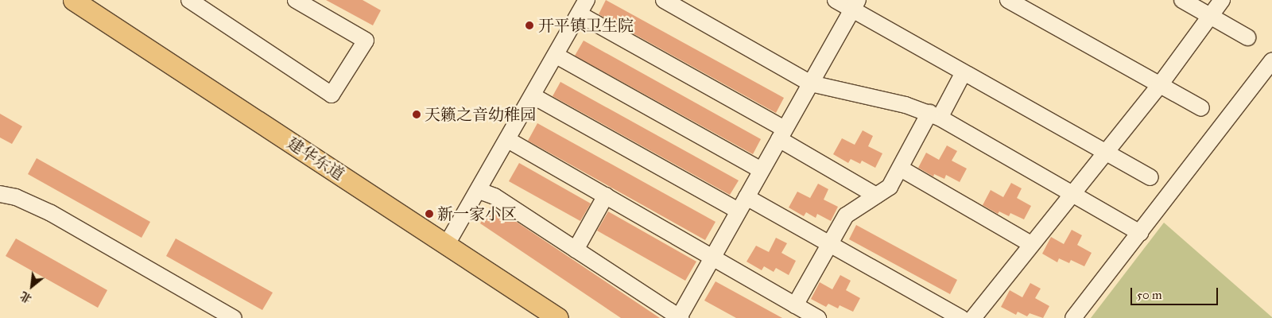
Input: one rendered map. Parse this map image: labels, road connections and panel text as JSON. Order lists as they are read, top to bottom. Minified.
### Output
{"streets":{"main road":["建华东道"]},"places":["开平镇卫生院","天籁之音幼稚园","新一家小区"],"scale_bar":"50 m","north":"bottom left"}
